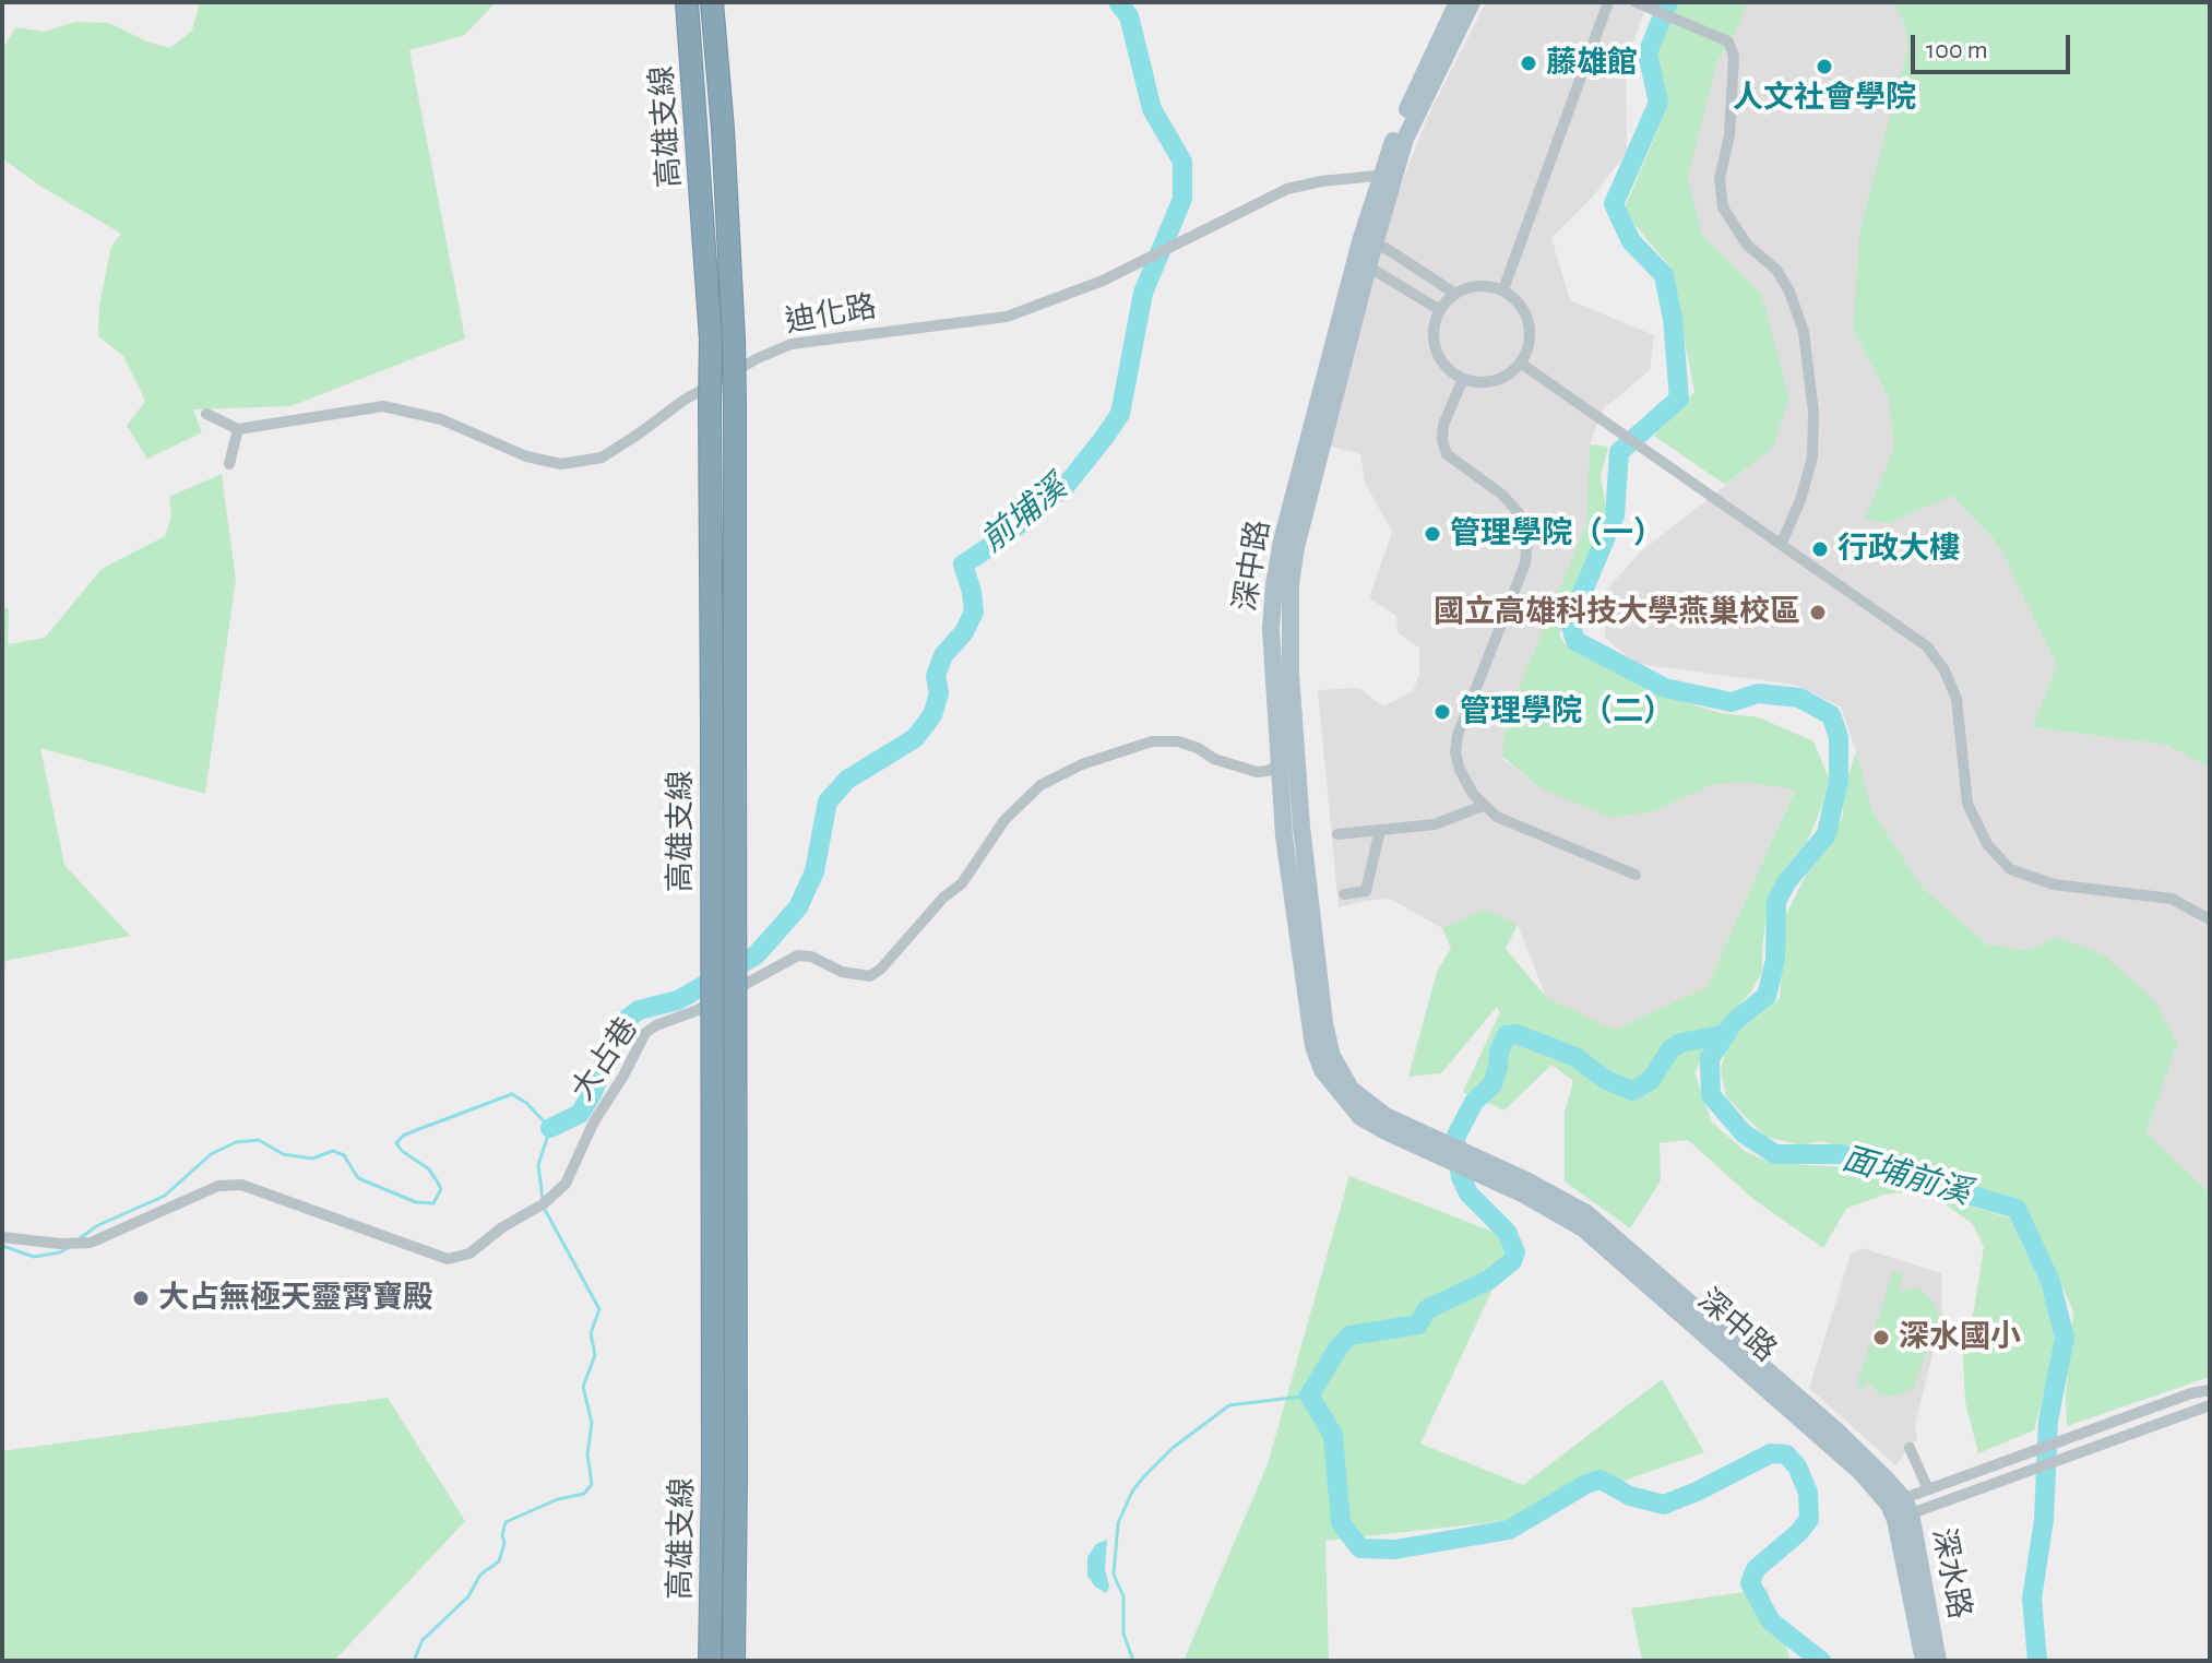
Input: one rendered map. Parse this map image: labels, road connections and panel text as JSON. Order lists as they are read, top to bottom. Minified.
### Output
{"streets":{"highway":["高雄支線"],"main road":["深中路","深水路"],"street":["迪化路","大占巷"]},"crossings":[["迪化路","深中路"],["深中路","大占巷"],["深中路","深水路"]],"water":["前埔溪","面埔前溪"],"places":["藤雄館","人文社會學院","管理學院（一）","行政大樓","國立高雄科技大學燕巢校區","管理學院（二）","大占無極天靈霄寶殿","深水國小"],"scale_bar":"100 m"}
